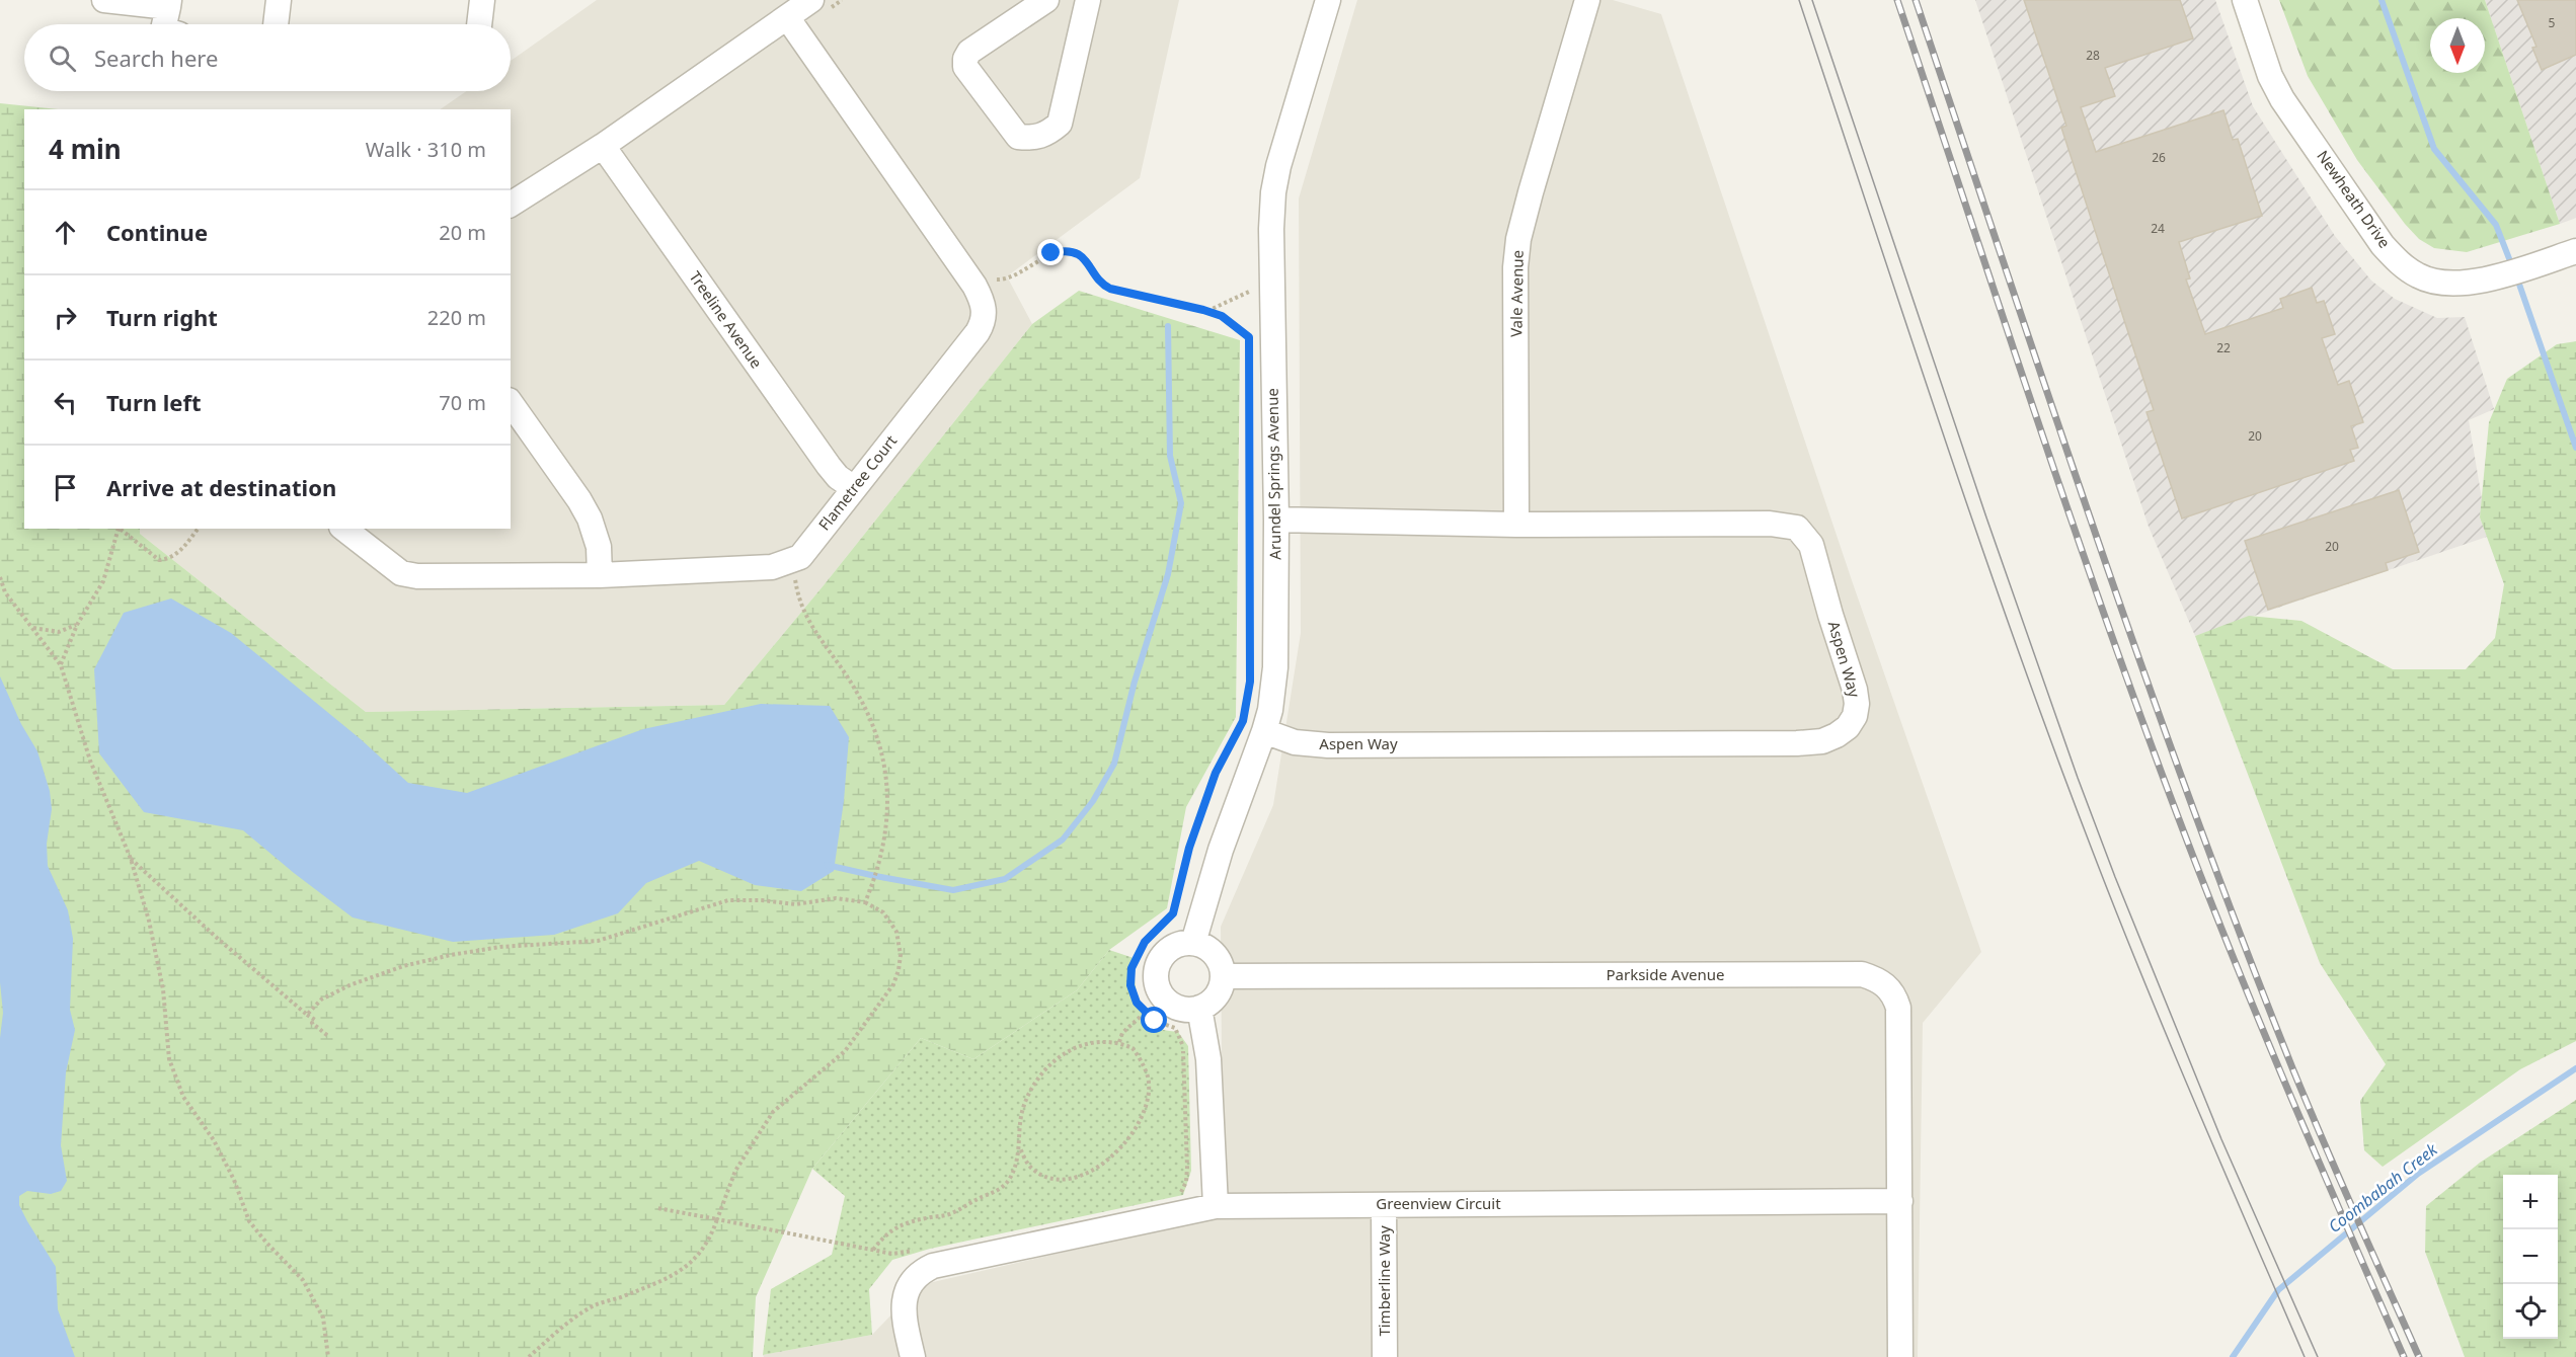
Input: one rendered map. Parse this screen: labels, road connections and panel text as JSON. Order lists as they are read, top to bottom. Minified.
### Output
{"streets":{"street":["Newheath Drive","Vale Avenue","Treeline Avenue","Arundel Springs Avenue","Flametree Court","Aspen Way","Parkside Avenue","Greenview Circuit","Timberline Way"]},"crossings":[["Vale Avenue","Aspen Way"],["Treeline Avenue","Flametree Court"],["Arundel Springs Avenue","Aspen Way"],["Arundel Springs Avenue","Parkside Avenue"],["Parkside Avenue","Greenview Circuit"],["Greenview Circuit","Timberline Way"]],"water":["Coombabah Creek"],"house_numbers":["5","28","26","24","22","20","20"],"north":"bottom","page":{"search":"Search here","heading":["4 min","Walk · 310 m"],"list":[["Continue","20 m"],["Turn right","220 m"],["Turn left","70 m"],"Arrive at destination"],"map_buttons":["+","−"]}}
